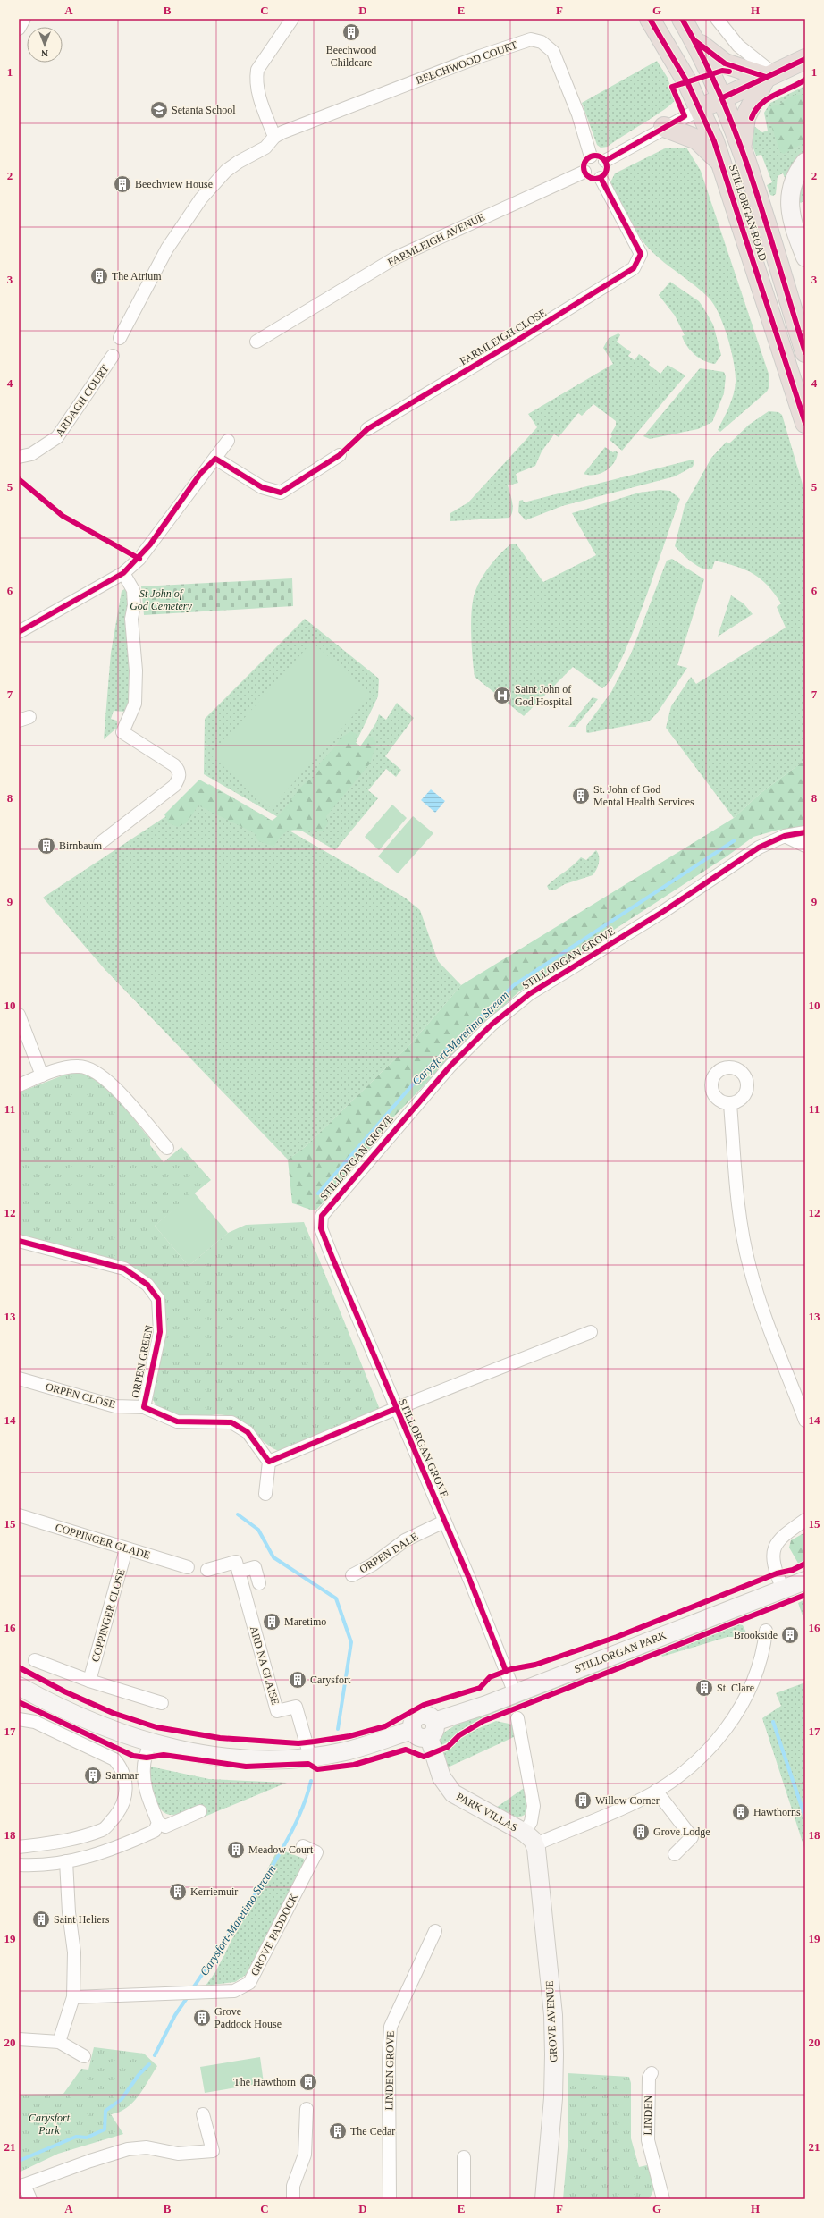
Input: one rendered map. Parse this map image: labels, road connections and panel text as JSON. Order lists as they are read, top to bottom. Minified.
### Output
{"streets":{"highway":["STILLORGAN ROAD"],"main road":["STILLORGAN PARK","PARK VILLAS","GROVE AVENUE"],"street":["BEECHWOOD COURT","FARMLEIGH AVENUE","FARMLEIGH CLOSE","ARDAGH COURT","STILLORGAN GROVE","ORPEN GREEN","ORPEN CLOSE","COPPINGER GLADE","ORPEN DALE","COPPINGER CLOSE","ARD NA GLAISE","GROVE PADDOCK","LINDEN GROVE","LINDEN"]},"crossings":[["BEECHWOOD COURT","FARMLEIGH AVENUE"],["BEECHWOOD COURT","FARMLEIGH CLOSE"],["FARMLEIGH AVENUE","FARMLEIGH CLOSE"],["STILLORGAN GROVE","ORPEN DALE"],["STILLORGAN GROVE","STILLORGAN PARK"],["ORPEN GREEN","ORPEN CLOSE"],["COPPINGER GLADE","COPPINGER CLOSE"],["STILLORGAN PARK","PARK VILLAS"],["PARK VILLAS","GROVE AVENUE"]],"water":["Carysfort-Maretimo Stream"],"parks":["St John of God Cemetery","Carysfort Park"],"places":{"building":["Beechwood Childcare","Beechview House","The Atrium","St. John of God Mental Health Services","Birnbaum","Maretimo","Brookside","Carysfort","St. Clare","Sanmar","Willow Corner","Hawthorns","Grove Lodge","Meadow Court","Kerriemuir","Saint Heliers","Grove Paddock House","The Hawthorn","The Cedar"],"school or university":["Setanta School"],"hospital":["Saint John of God Hospital"]},"north":"bottom","grid":{"columns":["A","B","C","D","E","F","G","H"],"rows":["1","2","3","4","5","6","7","8","9","10","11","12","13","14","15","16","17","18","19","20","21"]}}
